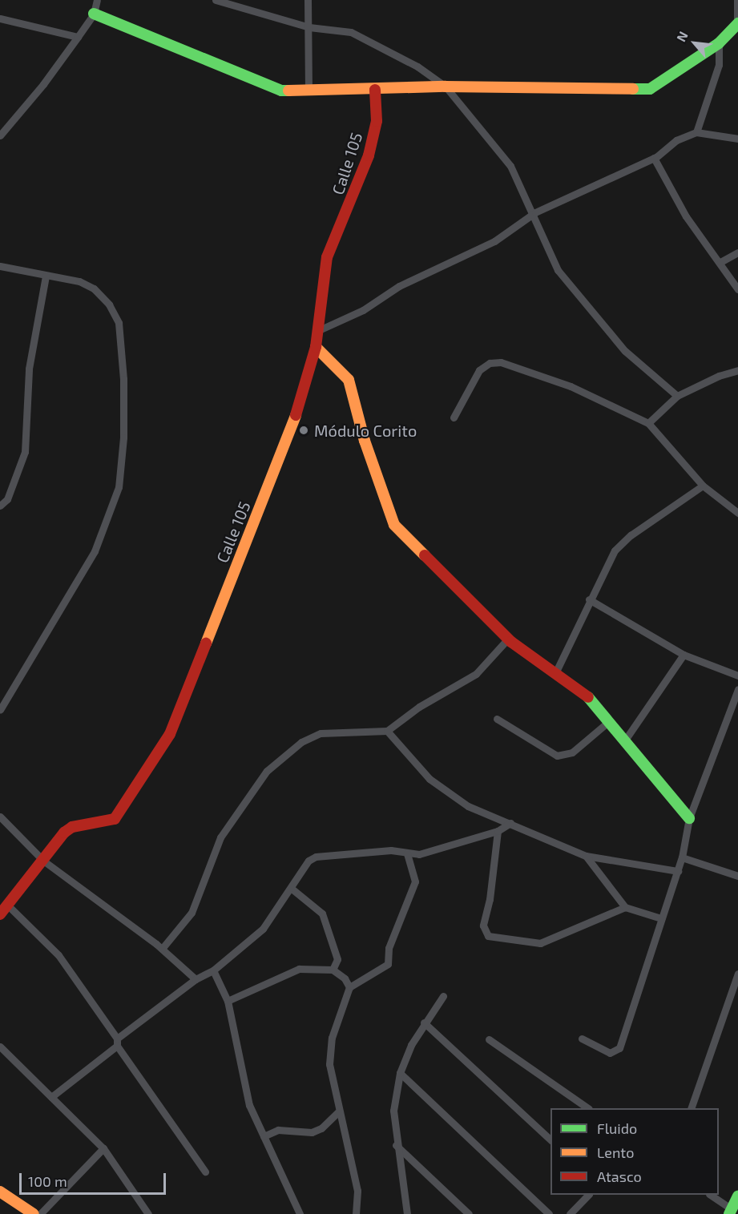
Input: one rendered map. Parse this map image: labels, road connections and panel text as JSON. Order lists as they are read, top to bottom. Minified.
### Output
{"streets":{"street":["Calle 105"]},"places":["Módulo Corito"],"legend":["Fluido","Lento","Atasco"],"scale_bar":"100 m","north":"top left"}
